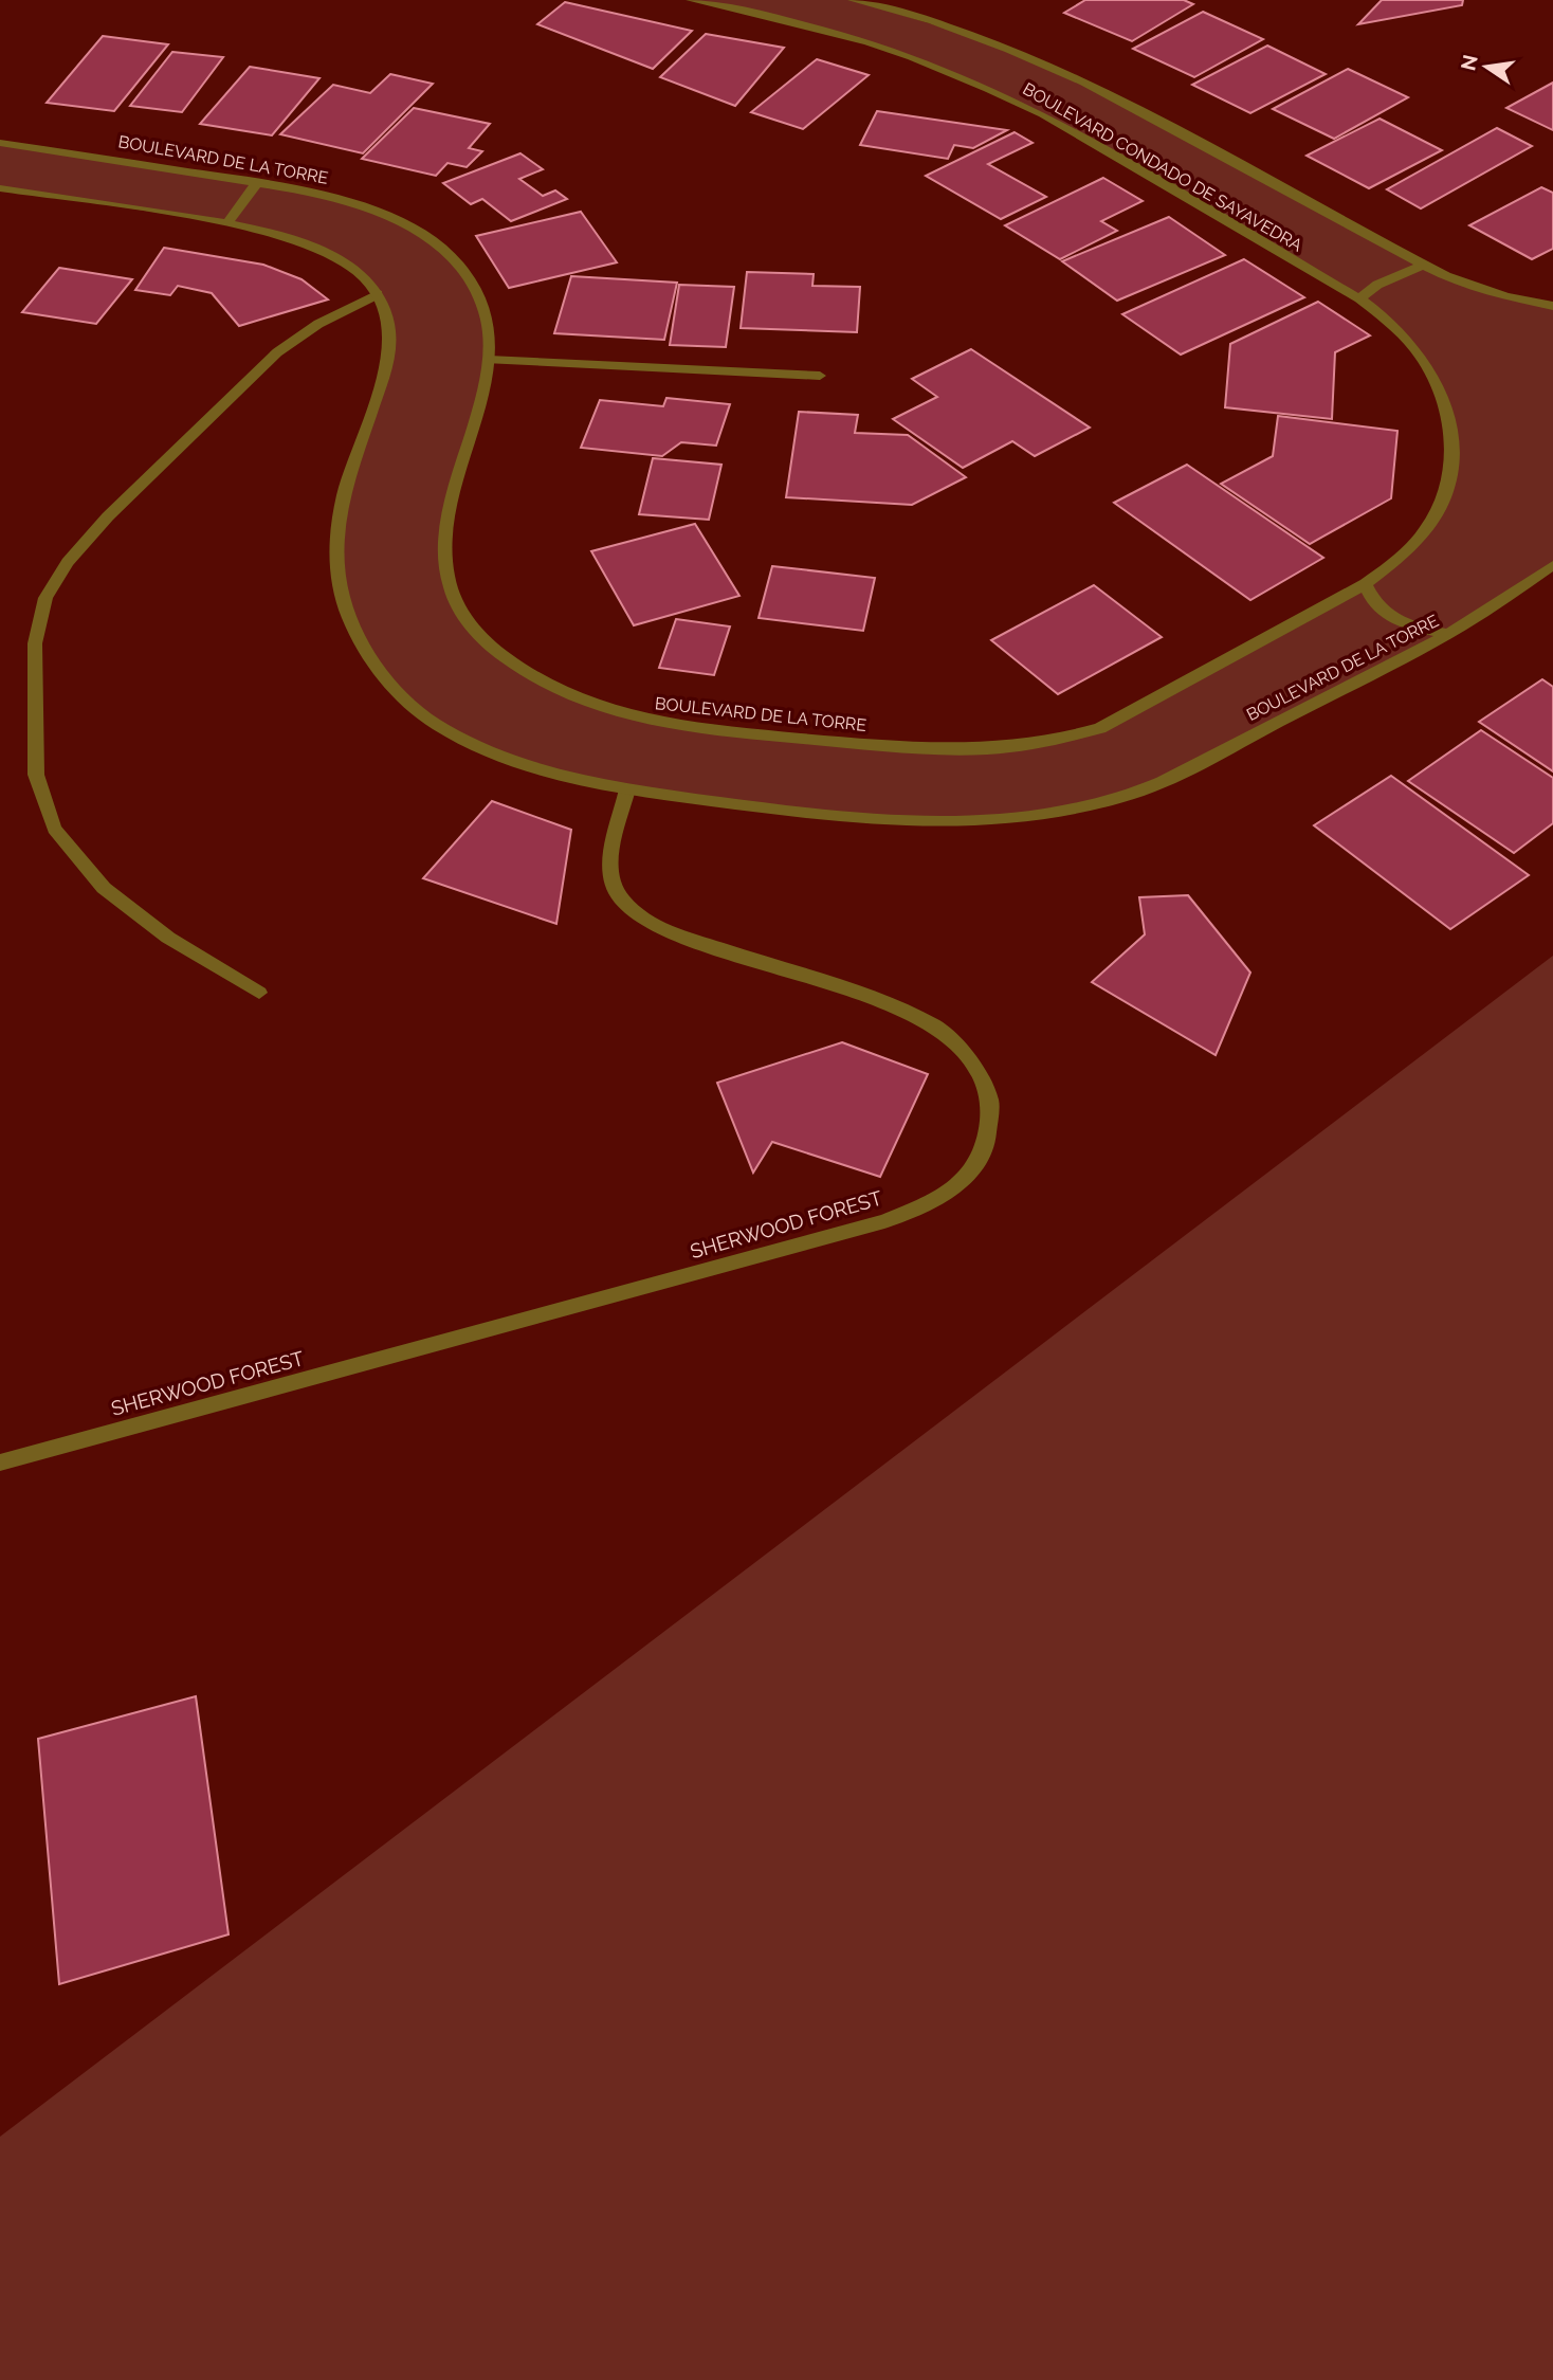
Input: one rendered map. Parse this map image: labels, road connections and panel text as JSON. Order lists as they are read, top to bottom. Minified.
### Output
{"streets":{"street":["BOULEVARD DE LA TORRE","BOULEVARD CONDADO DE SAYAVEDRA","SHERWOOD FOREST"]},"crossings":[["BOULEVARD DE LA TORRE","BOULEVARD CONDADO DE SAYAVEDRA"],["BOULEVARD DE LA TORRE","SHERWOOD FOREST"]],"north":"left"}
